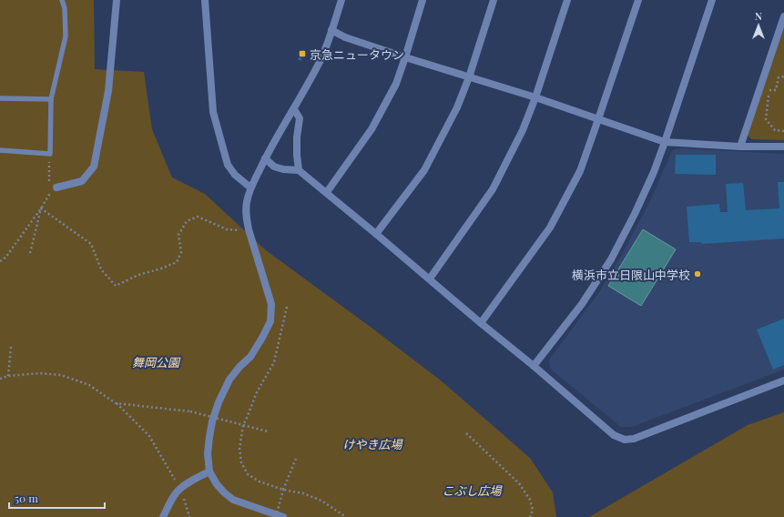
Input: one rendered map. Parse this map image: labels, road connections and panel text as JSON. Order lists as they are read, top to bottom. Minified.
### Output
{"parks":["舞岡公園","けやき広場","こぶし広場"],"places":{"transit":["京急ニュータウン"],"other":["横浜市立日限山中学校"]},"scale_bar":"50 m","north":"top"}
